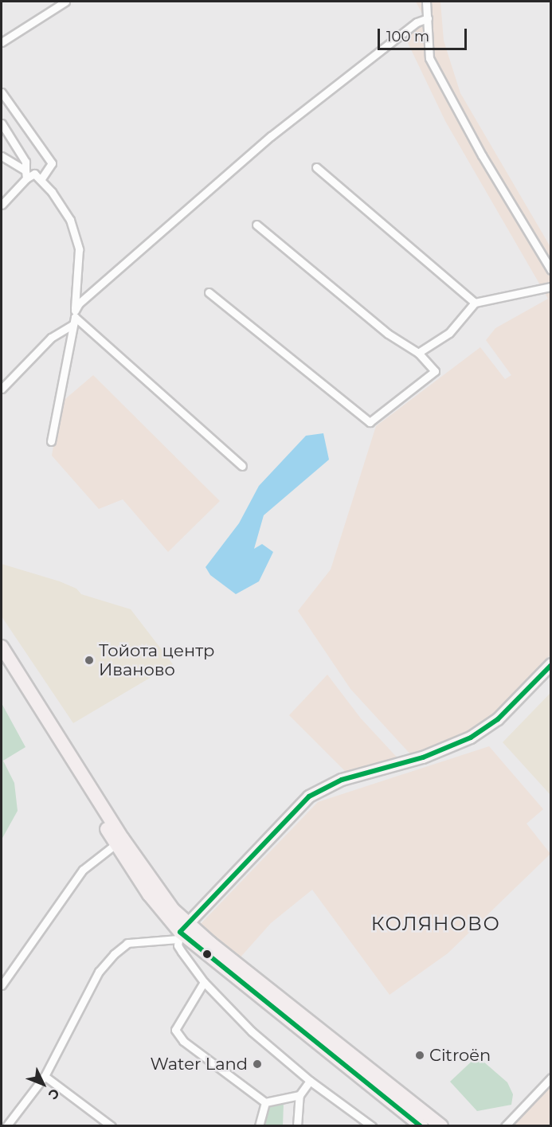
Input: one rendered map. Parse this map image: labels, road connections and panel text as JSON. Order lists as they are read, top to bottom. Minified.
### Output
{"districts":["КОЛЯНОВО"],"places":["Тойота центр Иваново","Citroën","Water Land"],"scale_bar":"100 m","north":"bottom right"}
